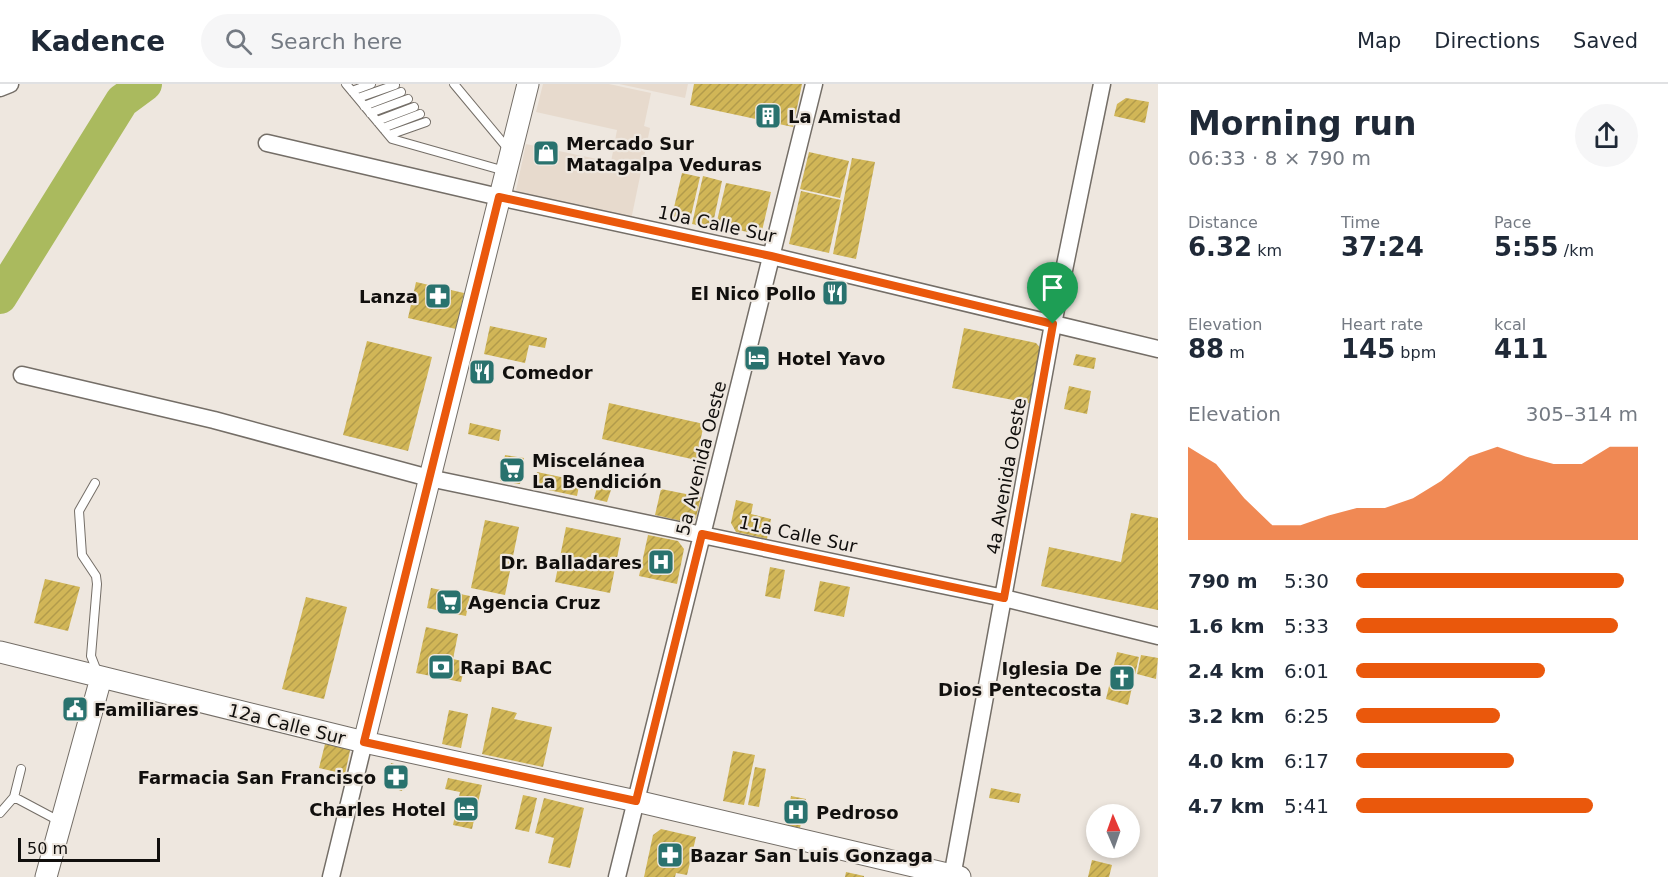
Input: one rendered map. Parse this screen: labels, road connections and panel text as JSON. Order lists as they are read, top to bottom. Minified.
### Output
{"streets":{"street":["10a Calle Sur","5a Avenida Oeste","4a Avenida Oeste","11a Calle Sur","12a Calle Sur"]},"crossings":[["10a Calle Sur","5a Avenida Oeste"],["10a Calle Sur","4a Avenida Oeste"],["5a Avenida Oeste","11a Calle Sur"],["5a Avenida Oeste","12a Calle Sur"],["4a Avenida Oeste","11a Calle Sur"],["4a Avenida Oeste","12a Calle Sur"]],"places":{"building":["La Amistad"],"shop":["Mercado Sur Matagalpa Veduras"],"restaurant":["El Nico Pollo","Comedor"],"pharmacy":["Lanza","Farmacia San Francisco","Bazar San Luis Gonzaga"],"hotel":["Hotel Yavo","Charles Hotel"],"supermarket":["Miscelánea La Bendición","Agencia Cruz"],"hospital":["Dr. Balladares","Pedroso"],"bank":["Rapi BAC"],"church":["Iglesia De Dios Pentecosta"],"public building":["Familiares"]},"scale_bar":"50 m","north":"top","page":{"header":"Kadence","search":"Search here","nav":["Map","Directions","Saved"],"heading":["Morning run","06:33 · 8 × 790 m"],"stats":[["Distance","6.32 km"],["Time","37:24"],["Pace","5:55 /km"],["Elevation","88 m"],["Heart rate","145 bpm"],["kcal","411"]],"chart":["Elevation","305–314 m"],"list":[{"name":"790 m","note":"5:30"},{"name":"1.6 km","note":"5:33"},{"name":"2.4 km","note":"6:01"},{"name":"3.2 km","note":"6:25"},{"name":"4.0 km","note":"6:17"},{"name":"4.7 km","note":"5:41"}],"scale":"50 m"}}
